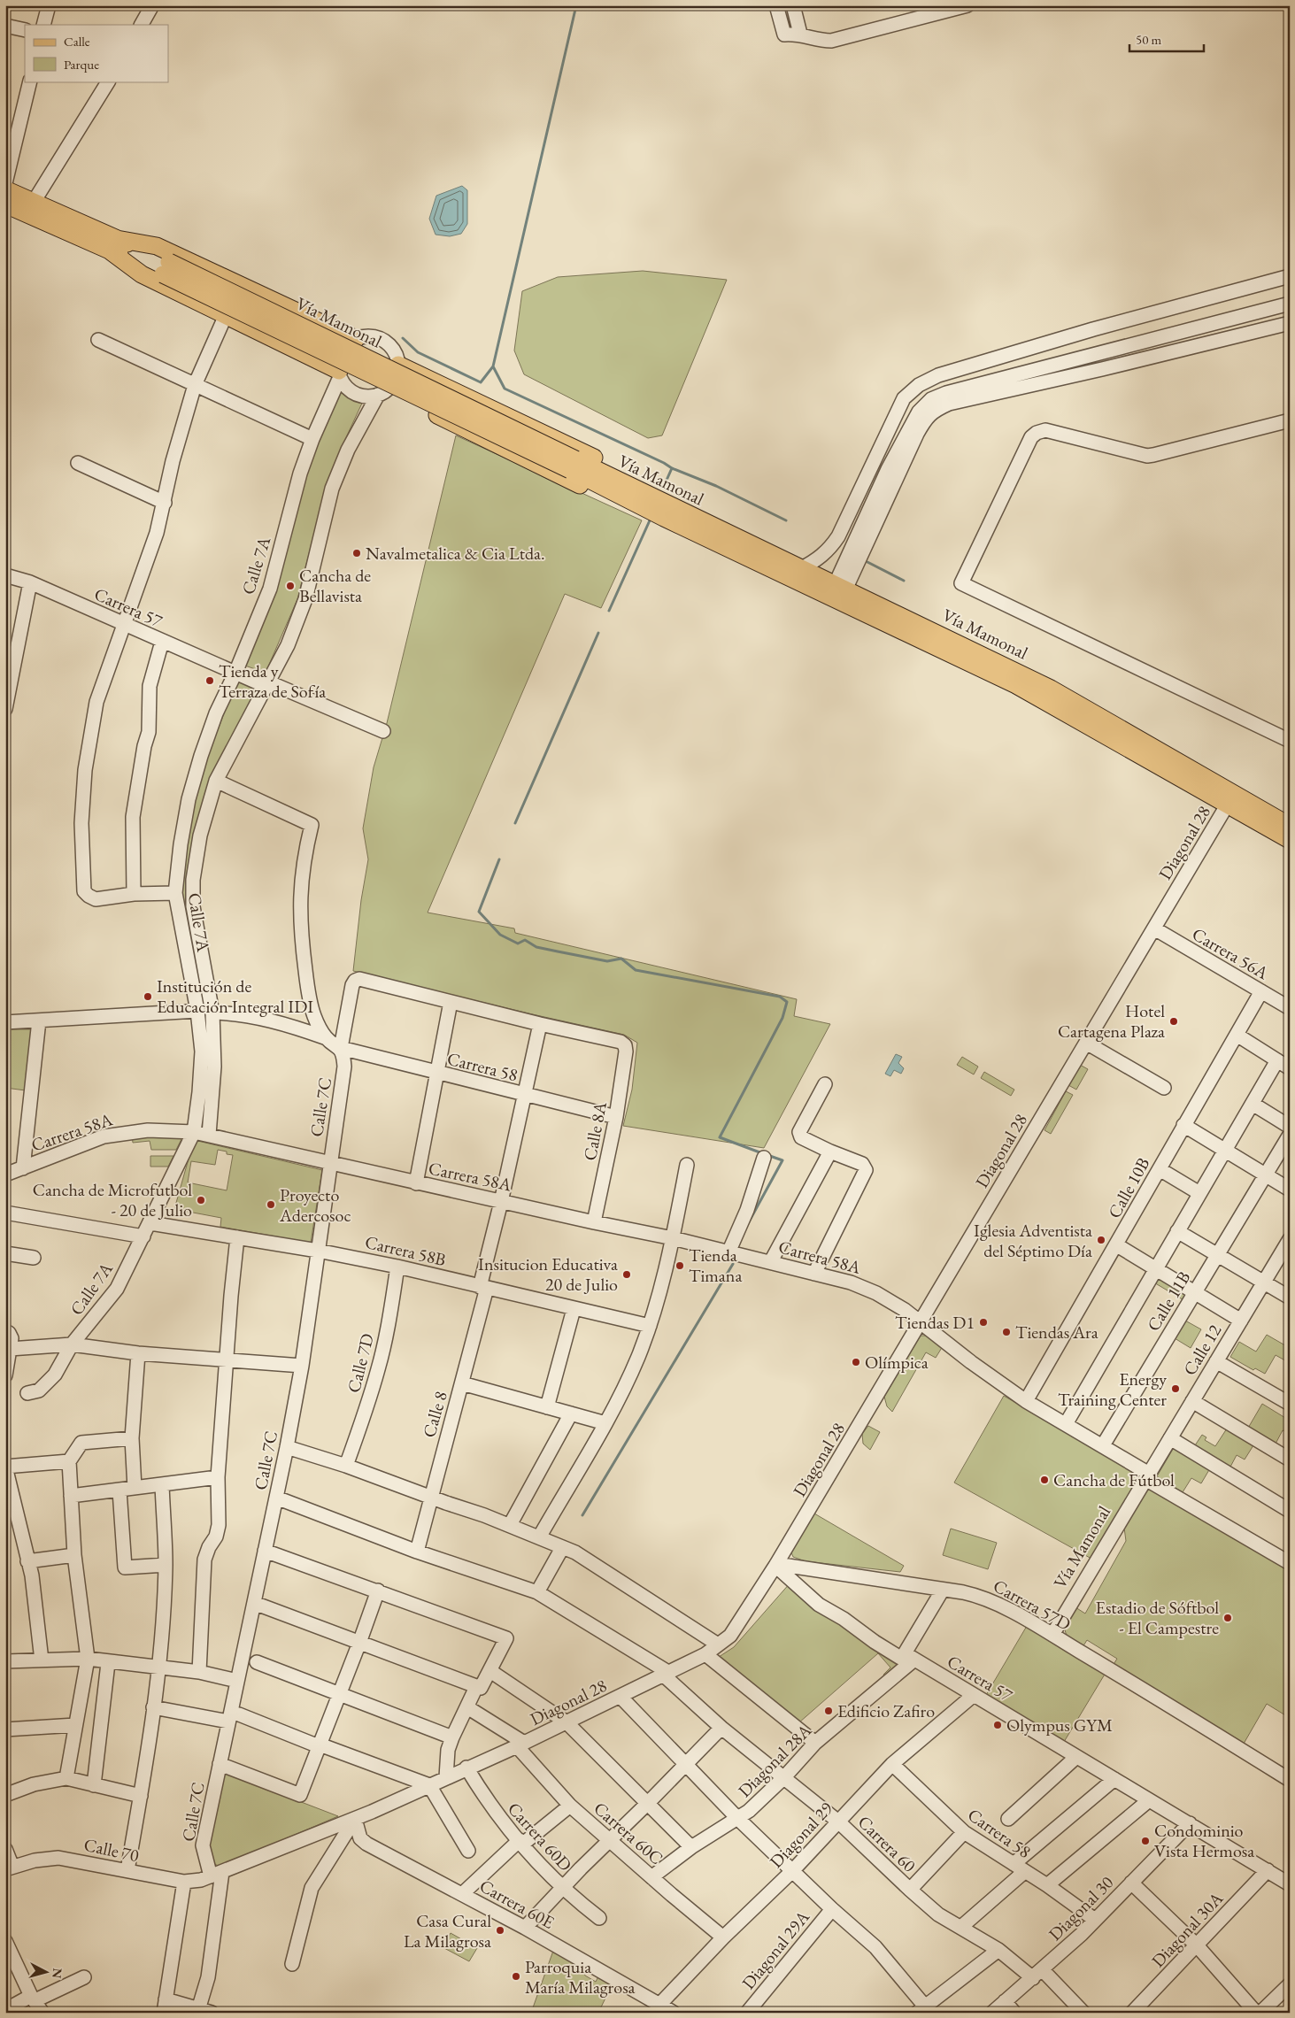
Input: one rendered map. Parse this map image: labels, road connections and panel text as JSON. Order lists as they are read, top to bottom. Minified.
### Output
{"streets":{"main road":["Vía Mamonal"],"street":["Calle 7A","Carrera 57","Diagonal 28","Carrera 56A","Carrera 58","Calle 7C","Calle 8A","Carrera 58A","Calle 10B","Carrera 58B","Calle 11B","Calle 12","Calle 7D","Calle 8","Carrera 57D","Diagonal 28A","Carrera 60C","Diagonal 29","Carrera 60D","Carrera 60","Calle 70","Carrera 60E","Diagonal 30","Diagonal 30A","Diagonal 29A"]},"crossings":[["Vía Mamonal","Diagonal 28"],["Vía Mamonal","Calle 12"],["Vía Mamonal","Carrera 57D"],["Calle 7A","Carrera 57"],["Calle 7A","Carrera 58A"],["Calle 7A","Carrera 58B"],["Carrera 57","Diagonal 28"],["Carrera 57","Carrera 57D"],["Carrera 57","Diagonal 28A"],["Carrera 57","Diagonal 29"],["Carrera 57","Diagonal 30"],["Carrera 57","Diagonal 30A"],["Diagonal 28","Carrera 56A"],["Diagonal 28","Calle 7C"],["Diagonal 28","Carrera 58A"],["Diagonal 28","Carrera 57D"],["Diagonal 28","Carrera 60C"],["Diagonal 28","Carrera 60D"],["Diagonal 28","Carrera 60"],["Diagonal 28","Calle 70"],["Diagonal 28","Carrera 60E"],["Carrera 56A","Calle 10B"],["Carrera 58","Calle 7C"],["Carrera 58","Calle 8A"],["Carrera 58","Calle 8"],["Carrera 58","Diagonal 29"],["Carrera 58","Diagonal 30"],["Calle 7C","Carrera 58A"],["Calle 7C","Carrera 58B"],["Calle 7C","Carrera 60"],["Calle 7C","Calle 70"],["Calle 8A","Carrera 58A"],["Calle 8A","Calle 8"],["Carrera 58A","Calle 8"],["Carrera 58B","Calle 7D"],["Carrera 58B","Calle 8"],["Calle 8","Carrera 60"],["Carrera 57D","Diagonal 28A"],["Diagonal 28A","Carrera 60C"],["Diagonal 28A","Carrera 60"],["Carrera 60C","Diagonal 29"],["Diagonal 29","Carrera 60"],["Diagonal 29","Carrera 60E"],["Carrera 60","Diagonal 30"]],"places":["Navalmetalica & Cia Ltda.","Cancha de Bellavista","Tienda y Terraza de Sofía","Institución de Educación Integral IDI","Hotel Cartagena Plaza","Cancha de Microfutbol - 20 de Julio","Proyecto Adercosoc","Iglesia Adventista del Séptimo Día","Tienda Timana","Insitucion Educativa 20 de Julio","Tiendas D1","Tiendas Ara","Olímpica","Energy Training Center","Cancha de Fútbol","Estadio de Sóftbol - El Campestre","Edificio Zafiro","Olympus GYM","Condominio Vista Hermosa","Casa Cural La Milagrosa","Parroquia María Milagrosa"],"legend":["Calle","Parque"],"scale_bar":"50 m","north":"right"}
